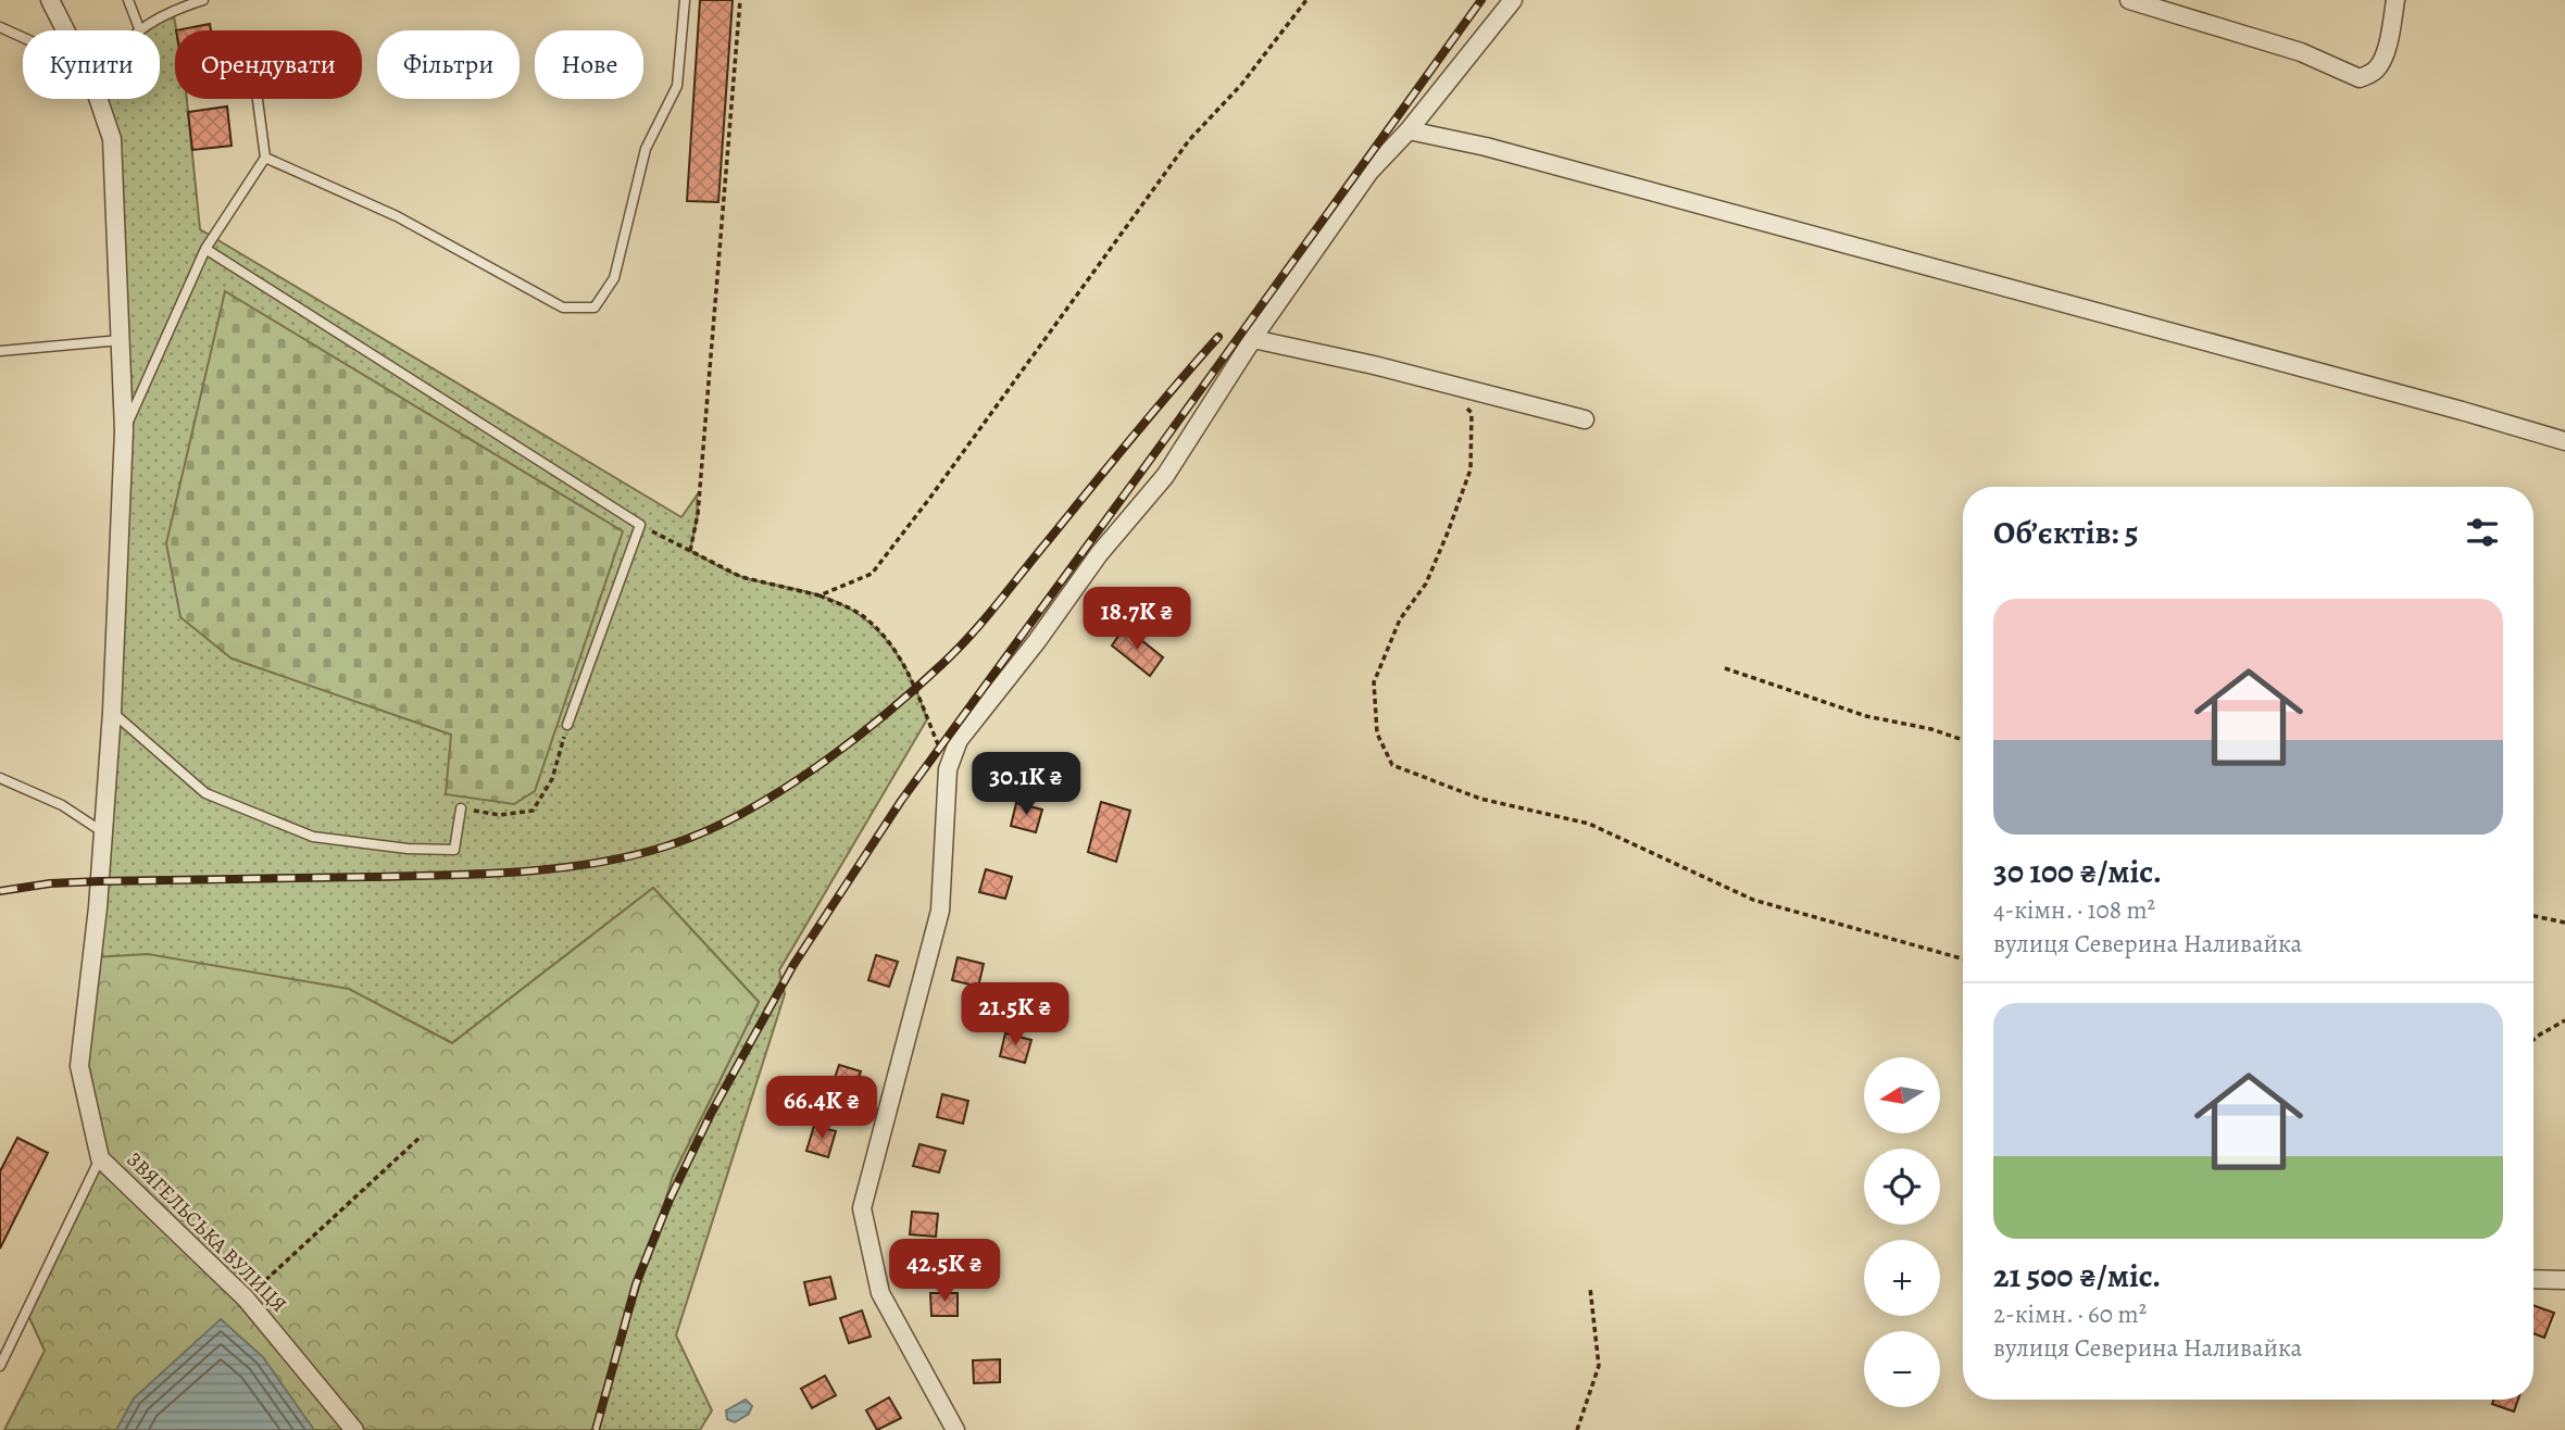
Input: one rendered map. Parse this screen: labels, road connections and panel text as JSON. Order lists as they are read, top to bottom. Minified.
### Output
{"streets":{"street":["ЗВЯГЕЛЬСЬКА ВУЛИЦЯ"]},"north":"left","page":{"chip":["Купити","Орендувати","Фільтри","Нове"],"heading":"Об’єктів: 5","list":[{"name":"30 100 ₴/міс.","note":"4-кімн. · 108 m² · вулиця Северина Наливайка"},{"name":"21 500 ₴/міс.","note":"2-кімн. · 60 m² · вулиця Северина Наливайка"}],"price":["18.7K ₴","30.1K ₴","21.5K ₴","66.4K ₴","42.5K ₴"],"map_buttons":["+","−"]}}
